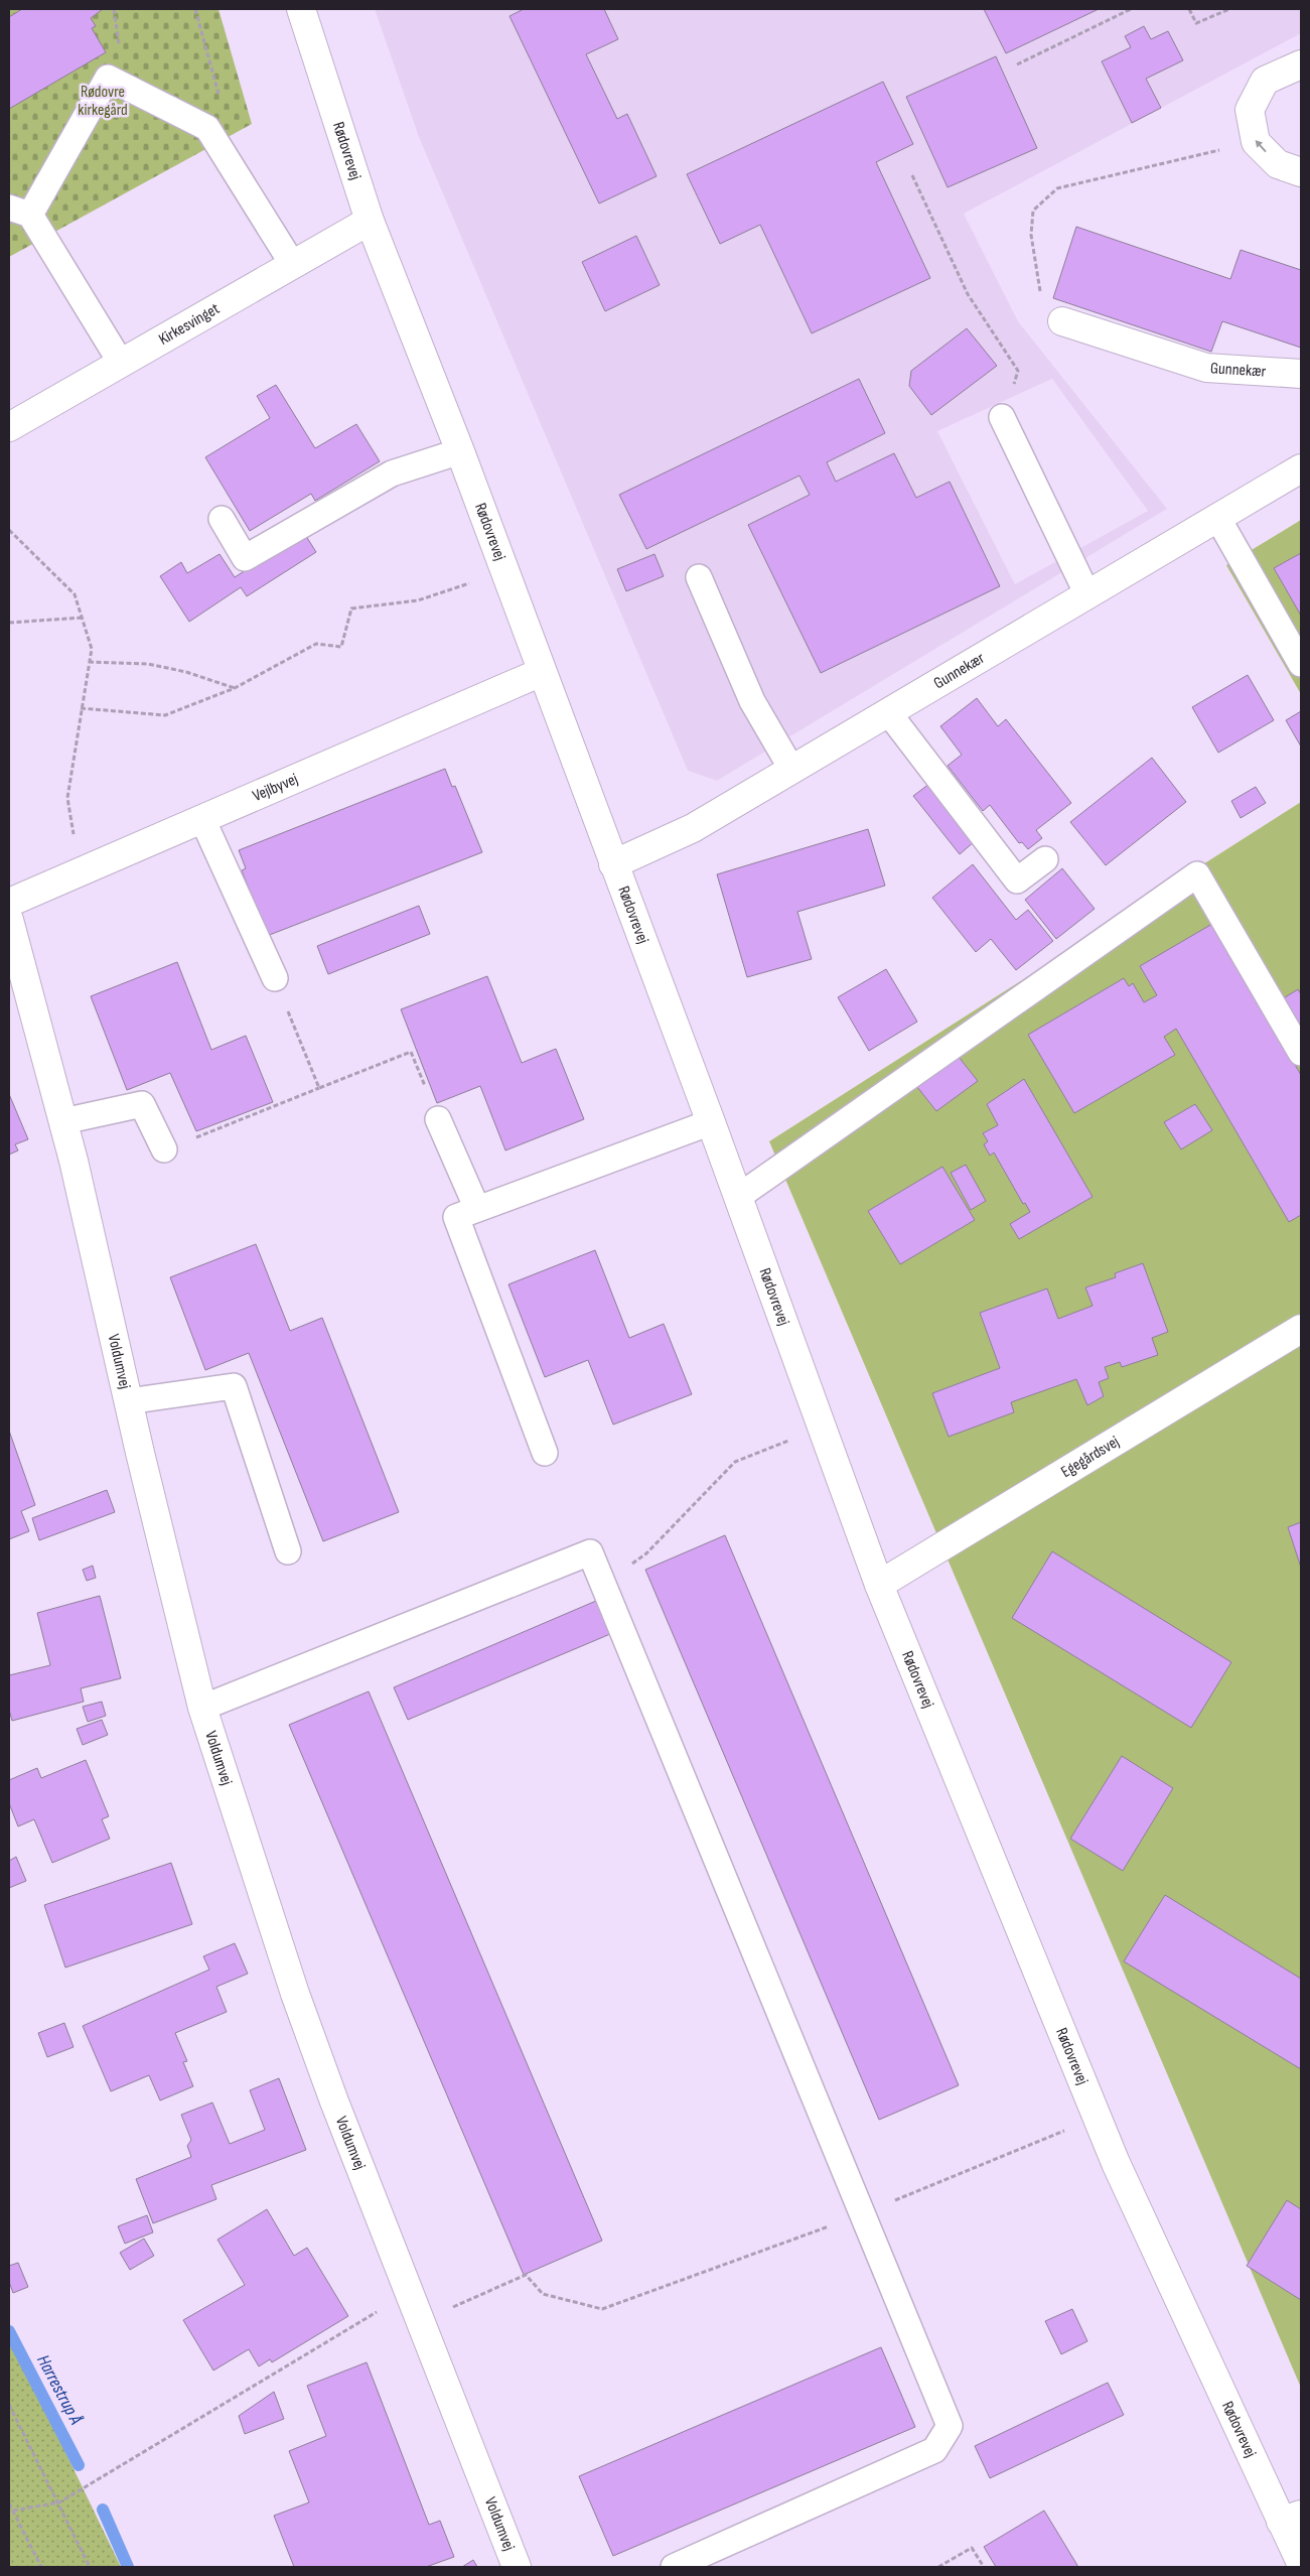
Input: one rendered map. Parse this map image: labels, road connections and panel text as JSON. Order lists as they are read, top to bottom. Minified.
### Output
{"streets":{"street":["Rødovrevej","Kirkesvinget","Gunnekær","Vejlbyvej","Voldumvej","Egegårdsvej"]},"crossings":[["Rødovrevej","Kirkesvinget"],["Rødovrevej","Gunnekær"],["Rødovrevej","Vejlbyvej"],["Rødovrevej","Egegårdsvej"]],"water":["Harrestrup Å"],"parks":["Rødovre kirkegård"]}
